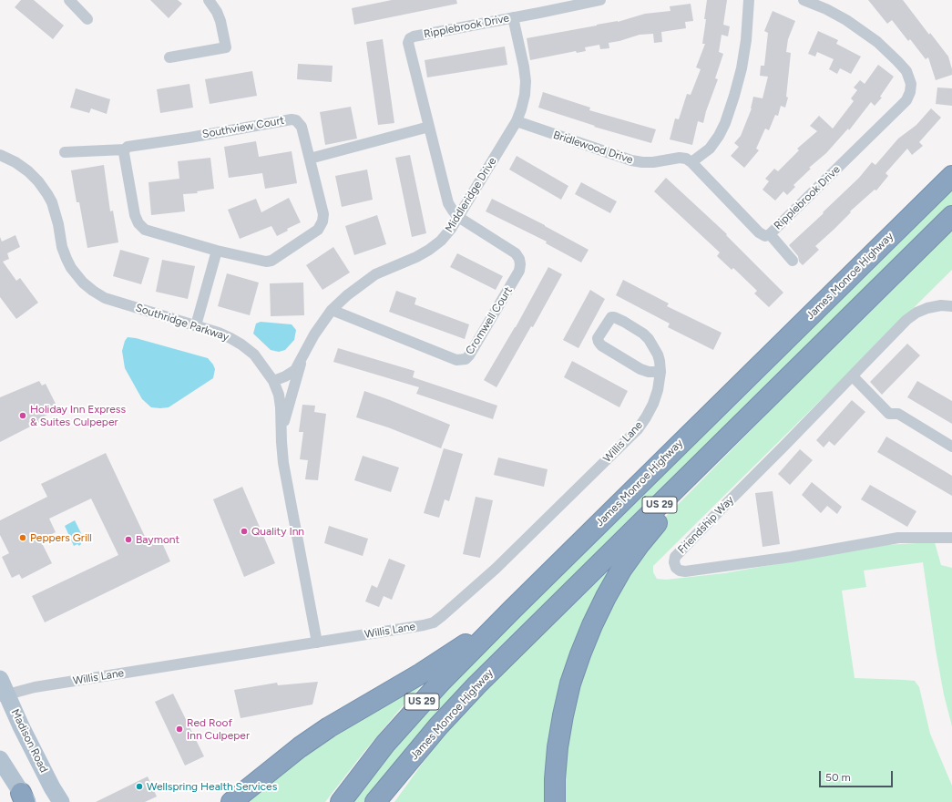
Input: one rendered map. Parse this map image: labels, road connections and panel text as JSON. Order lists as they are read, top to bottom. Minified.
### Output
{"streets":{"highway":["James Monroe Highway","US 29"],"main road":["Madison Road"],"street":["Ripplebrook Drive","Southview Court","Bridlewood Drive","Middleridge Drive","Cromwell Court","Southridge Parkway","Willis Lane","Friendship Way"]},"crossings":[["Ripplebrook Drive","Bridlewood Drive"],["Ripplebrook Drive","Middleridge Drive"],["Ripplebrook Drive","Cromwell Court"],["Bridlewood Drive","Middleridge Drive"],["Middleridge Drive","Cromwell Court"],["Middleridge Drive","Southridge Parkway"],["Southridge Parkway","Willis Lane"],["Willis Lane","Madison Road"]],"places":["Holiday Inn Express & Suites Culpeper","Quality Inn","Peppers Grill","Baymont","Red Roof Inn Culpeper","Wellspring Health Services"],"scale_bar":"50 m"}
